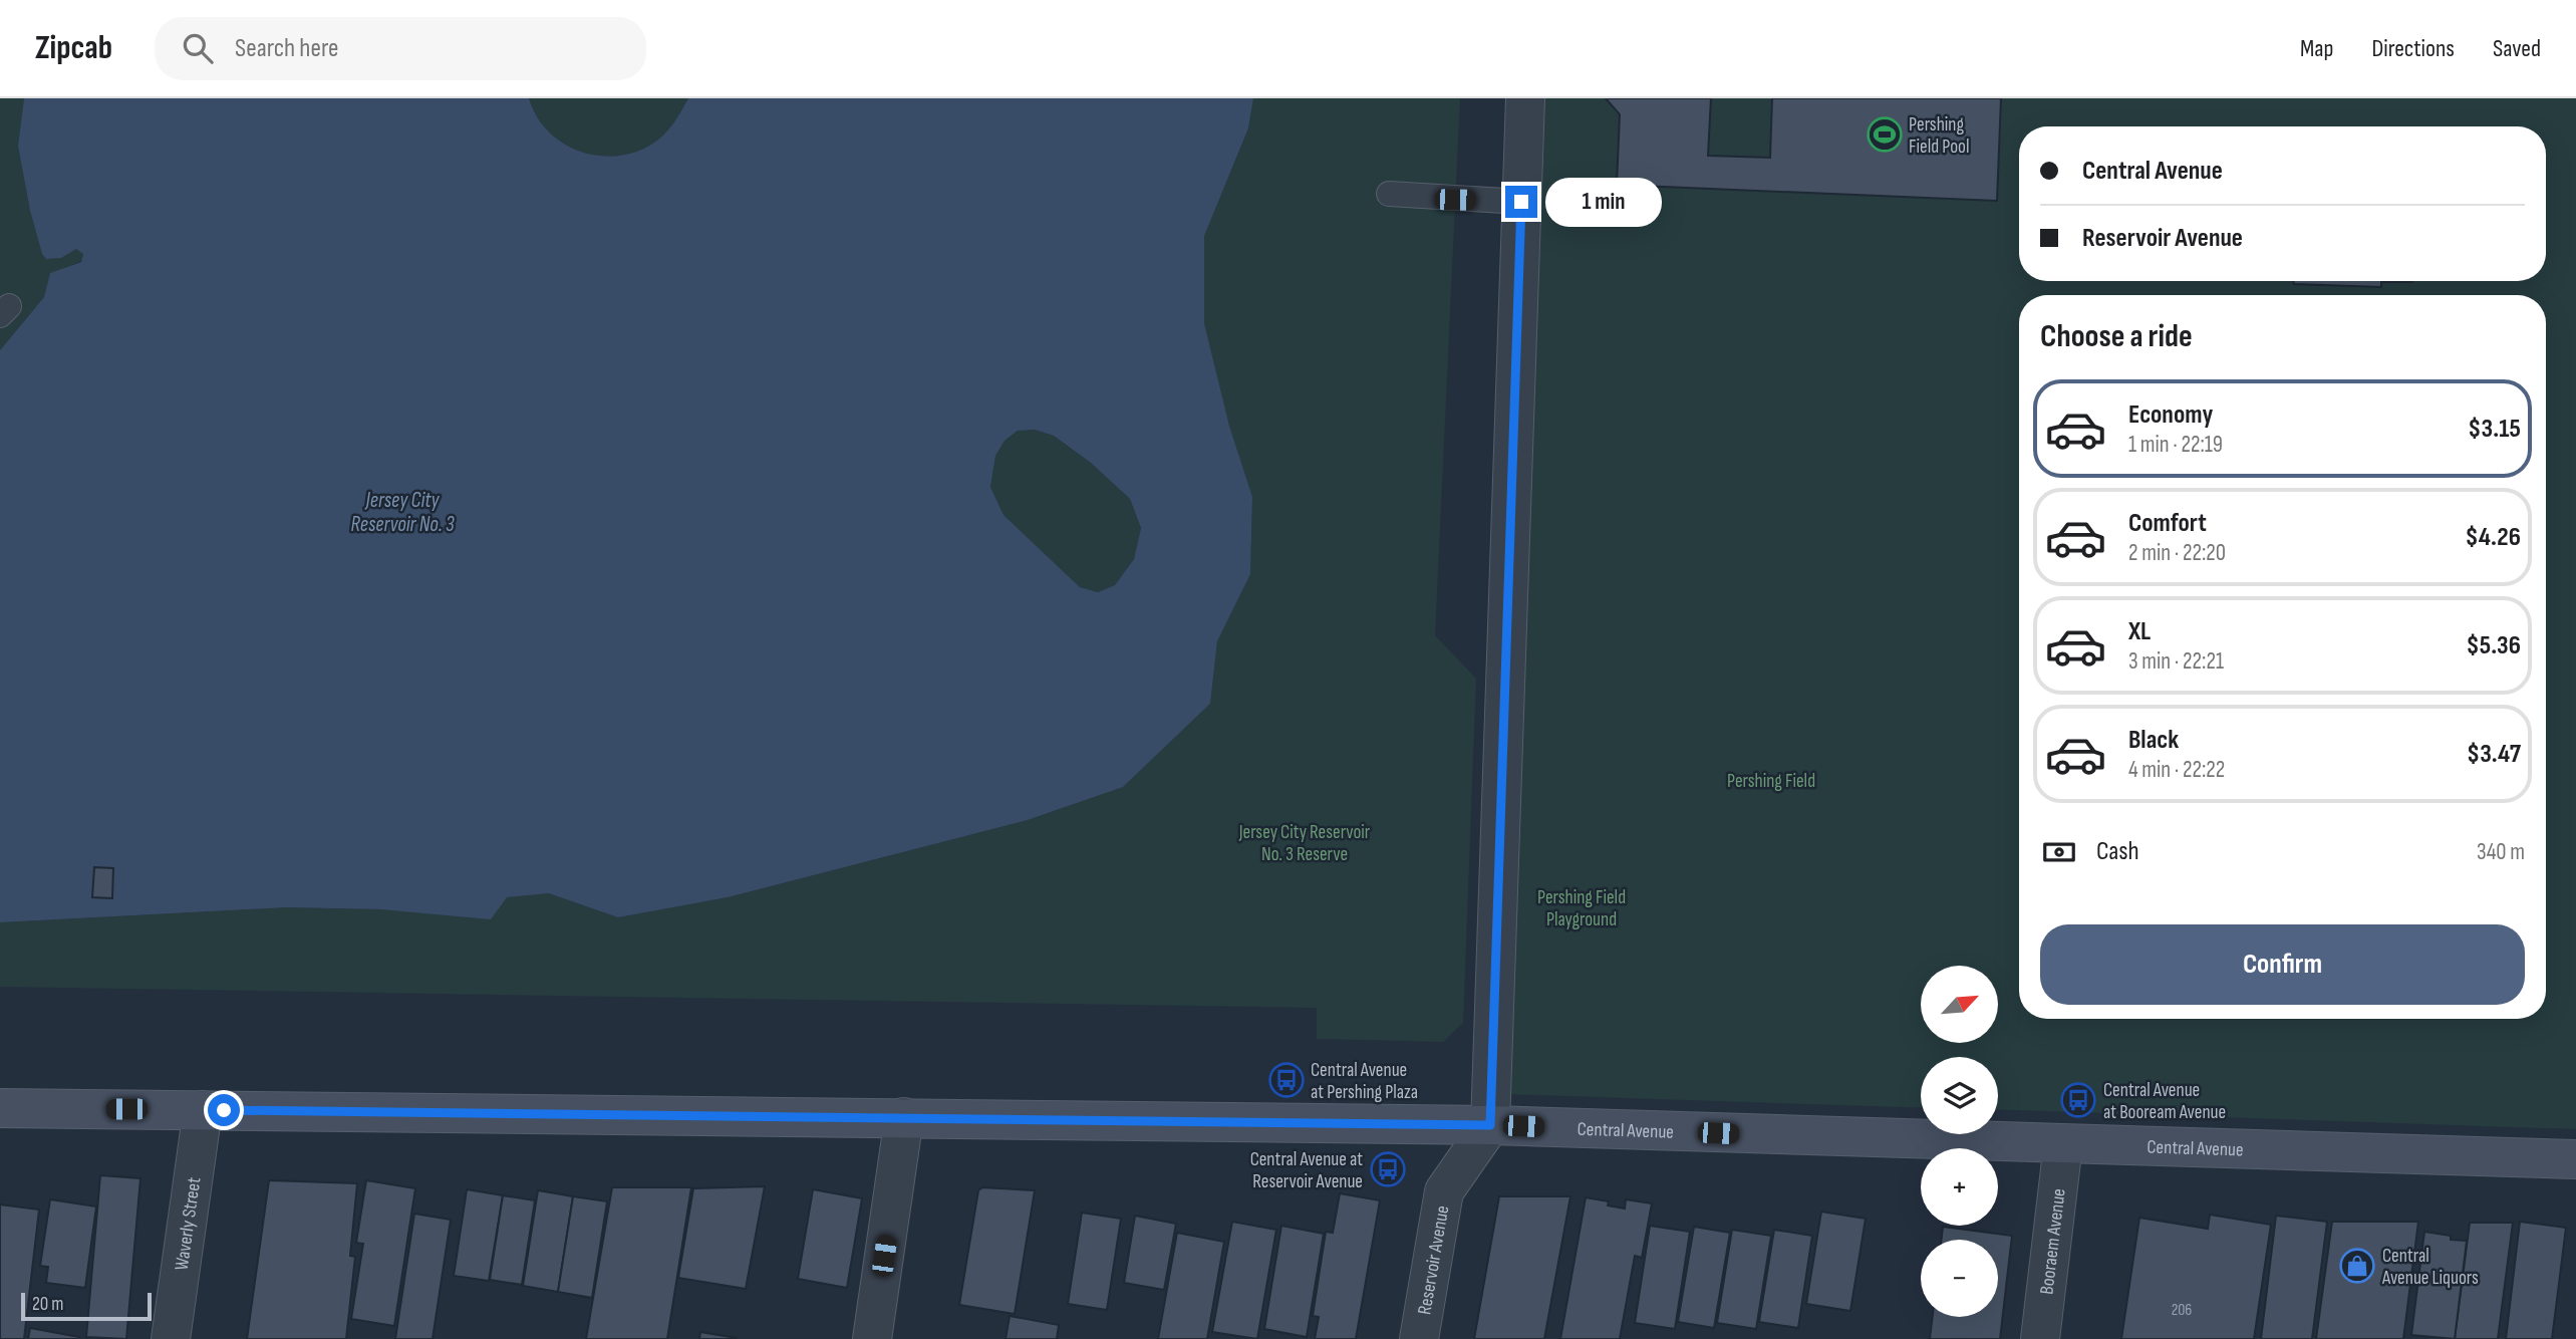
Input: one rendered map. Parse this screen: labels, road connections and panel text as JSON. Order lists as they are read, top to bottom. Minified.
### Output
{"streets":{"main road":["Central Avenue"],"street":["Waverly Street","Booraem Avenue","Reservoir Avenue"]},"crossings":[["Central Avenue","Waverly Street"],["Central Avenue","Booraem Avenue"],["Central Avenue","Reservoir Avenue"]],"water":["Jersey City Reservoir No. 3"],"parks":["Pershing Field","Jersey City Reservoir No. 3 Reserve","Pershing Field Playground"],"places":{"sports":["Pershing Field Pool"],"bus stop":["Central Avenue at Pershing Plaza","Central Avenue at Booream Avenue","Central Avenue at Reservoir Avenue"],"shop":["Central Avenue Liquors"]},"house_numbers":["206"],"scale_bar":"20 m","north":"top right","page":{"header":"Zipcab","search":"Search here","nav":["Map","Directions","Saved"],"banner":["Central Avenue","Reservoir Avenue"],"bubble":"1 min","heading":"Choose a ride","list":[{"name":"Economy","note":"1 min · 22:19","value":"$3.15"},{"name":"Comfort","note":"2 min · 22:20","value":"$4.26"},{"name":"XL","note":"3 min · 22:21","value":"$5.36"},{"name":"Black","note":"4 min · 22:22","value":"$3.47"}],"pay":["Cash","340 m"],"buttons":"Confirm","map_buttons":["+","−"],"scale":"20 m"}}
